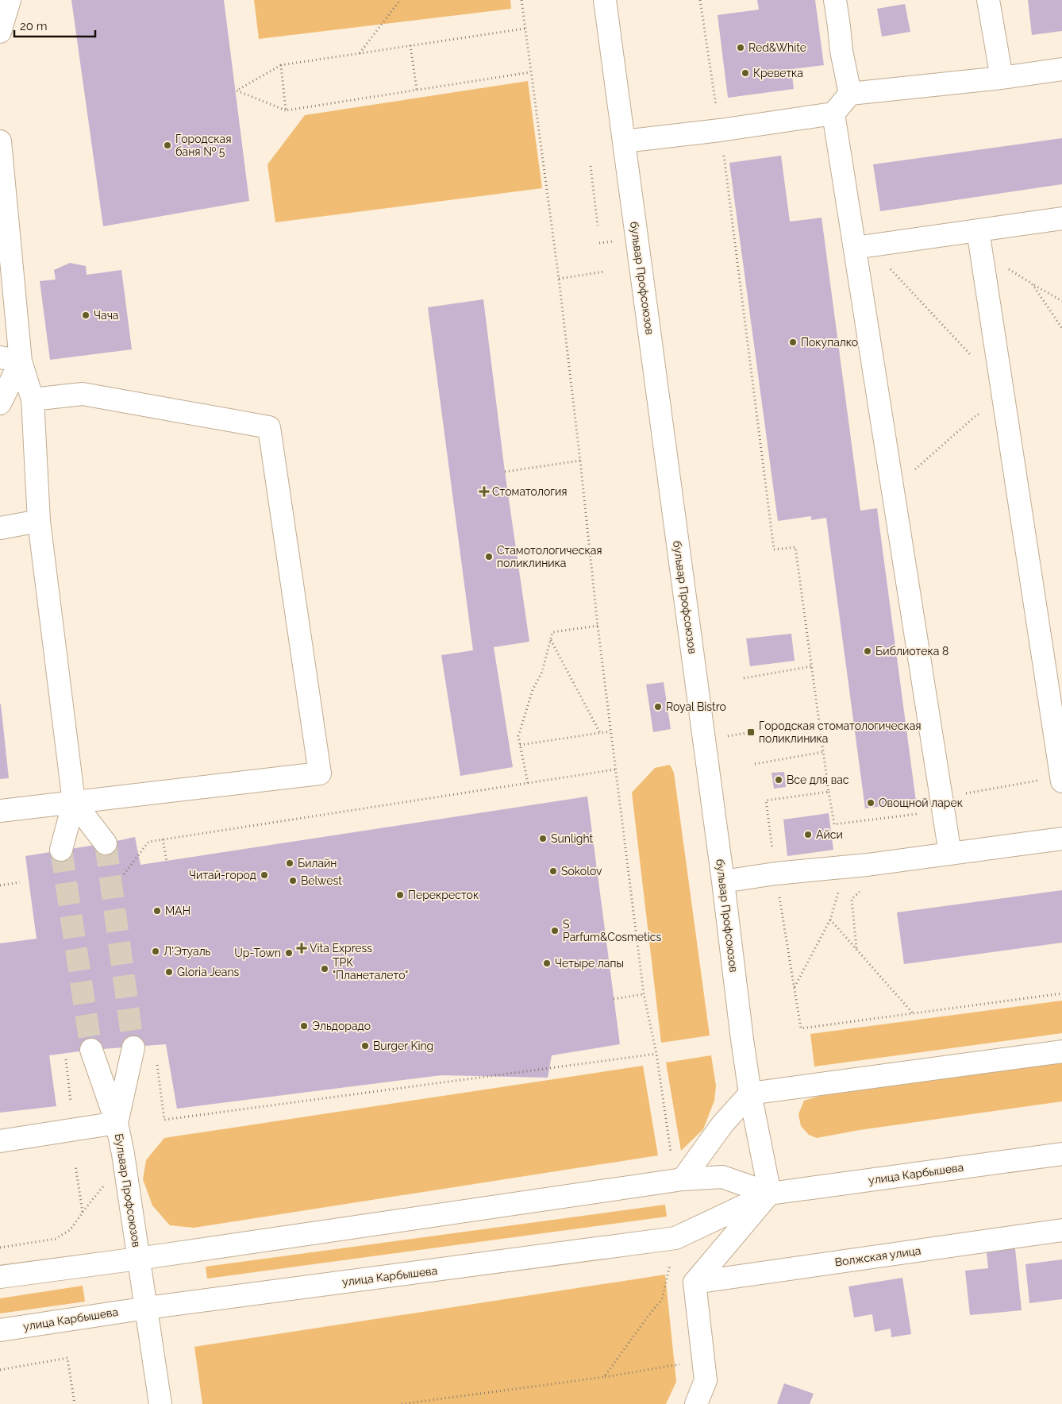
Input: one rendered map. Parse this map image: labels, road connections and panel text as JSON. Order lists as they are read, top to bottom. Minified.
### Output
{"streets":{"street":["бульвар Профсоюзов","улица Карбышева","Бульвар Профсоюзов","Волжская улица"]},"crossings":[["бульвар Профсоюзов","улица Карбышева"],["улица Карбышева","Бульвар Профсоюзов"]],"places":{"other":["Red&White","Креветка","Городская баня № 5","Чача","Покупалко","Стамотологическая поликлиника","Библиотека 8","Royal Bistro","Все для вас","Овощной ларек","Айси","Sunlight","Билайн","Sokolov","Читай-город","Belwest","Перекресток","МАН","S Parfum&Cosmetics","Л'Этуаль","Up-Town","Четыре лапы","ТРК \"Планеталето\"","Gloria Jeans","Эльдорадо","Burger King"],"health":["Стоматология","Vita Express"],"transit":["Городская стоматологическая поликлиника"]},"scale_bar":"20 m"}
